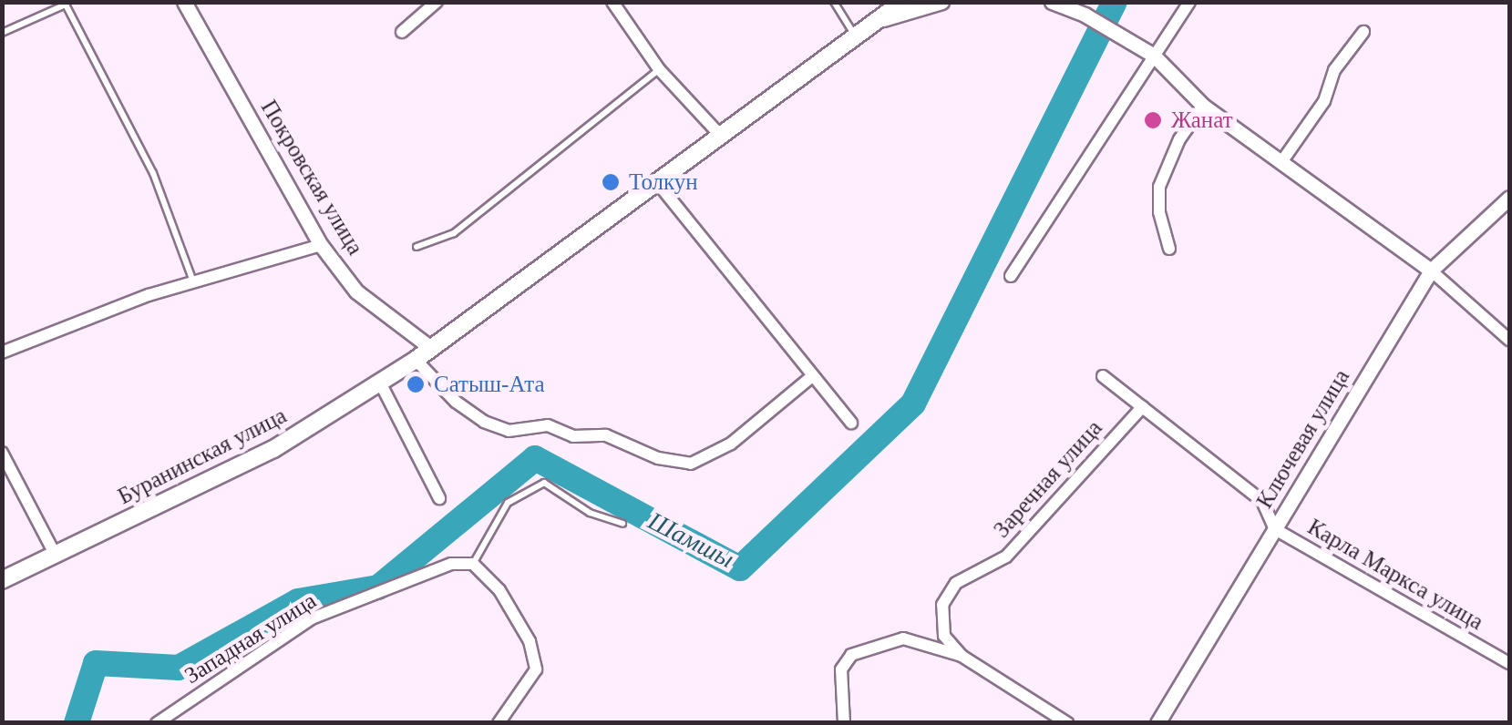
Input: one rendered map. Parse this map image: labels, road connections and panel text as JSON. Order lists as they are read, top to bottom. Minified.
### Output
{"streets":{"main road":["Буранинская улица"],"street":["Покровская улица","Ключевая улица","Заречная улица","Карла Маркса улица","Западная улица"]},"crossings":[["Покровская улица","Буранинская улица"],["Ключевая улица","Карла Маркса улица"],["Заречная улица","Карла Маркса улица"]],"water":["Шамшы"],"places":["Жанат","Толкун","Сатыш-Ата"]}
